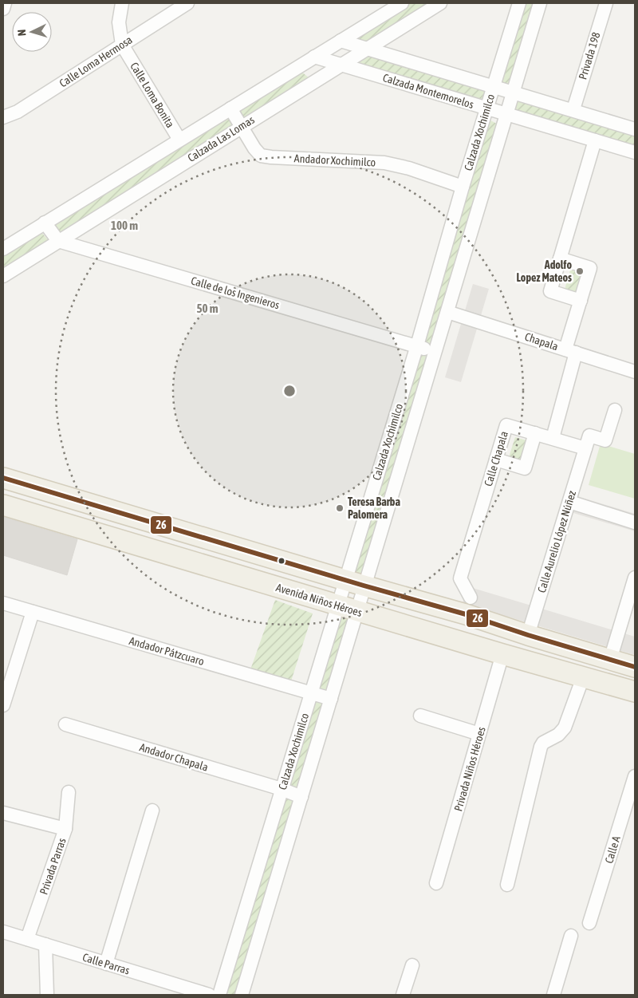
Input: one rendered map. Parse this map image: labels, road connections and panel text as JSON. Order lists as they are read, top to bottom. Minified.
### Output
{"streets":{"main road":["Avenida Niños Héroes"],"street":["Privada 198","Calle Loma Hermosa","Calzada Montemorelos","Calle Loma Bonita","Calzada Xochimilco","Calzada Las Lomas","Andador Xochimilco","Calle de los Ingenieros","Chapala","Calle Chapala","Calle Aurelio López Núñez","Andador Pátzcuaro","Andador Chapala","Privada Niños Héroes","Calle A","Privada Parras","Calle Parras"]},"crossings":[["Privada 198","Calzada Montemorelos"],["Calle Loma Hermosa","Calle Loma Bonita"],["Calzada Montemorelos","Calzada Xochimilco"],["Calzada Montemorelos","Calzada Las Lomas"],["Calle Loma Bonita","Calzada Las Lomas"],["Calzada Xochimilco","Andador Xochimilco"],["Calzada Xochimilco","Calle de los Ingenieros"],["Calzada Xochimilco","Chapala"],["Calzada Xochimilco","Avenida Niños Héroes"],["Calzada Xochimilco","Andador Pátzcuaro"],["Calzada Xochimilco","Andador Chapala"],["Calzada Las Lomas","Andador Xochimilco"],["Calzada Las Lomas","Calle de los Ingenieros"],["Calle Chapala","Calle Aurelio López Núñez"],["Avenida Niños Héroes","Privada Niños Héroes"],["Privada Parras","Calle Parras"]],"places":["Adolfo Lopez Mateos","Teresa Barba Palomera"],"lines":["transit line 26"],"north":"left","rings":["100 m","50 m"]}
